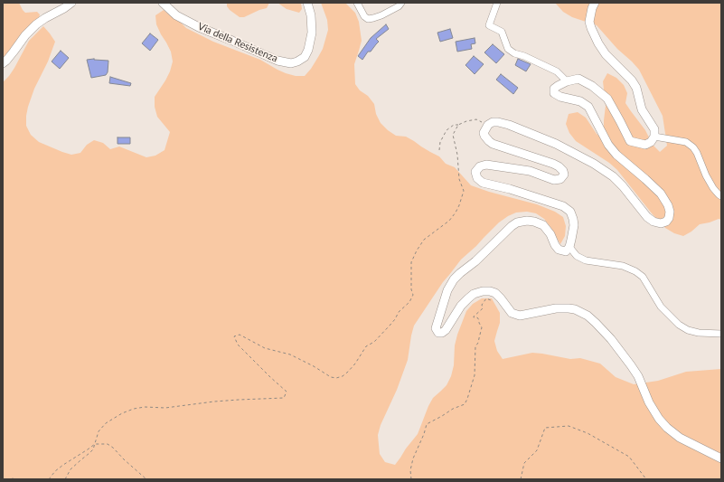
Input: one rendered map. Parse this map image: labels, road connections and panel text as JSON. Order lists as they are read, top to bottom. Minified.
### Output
{"streets":{"street":["Via della Resistenza"]}}
